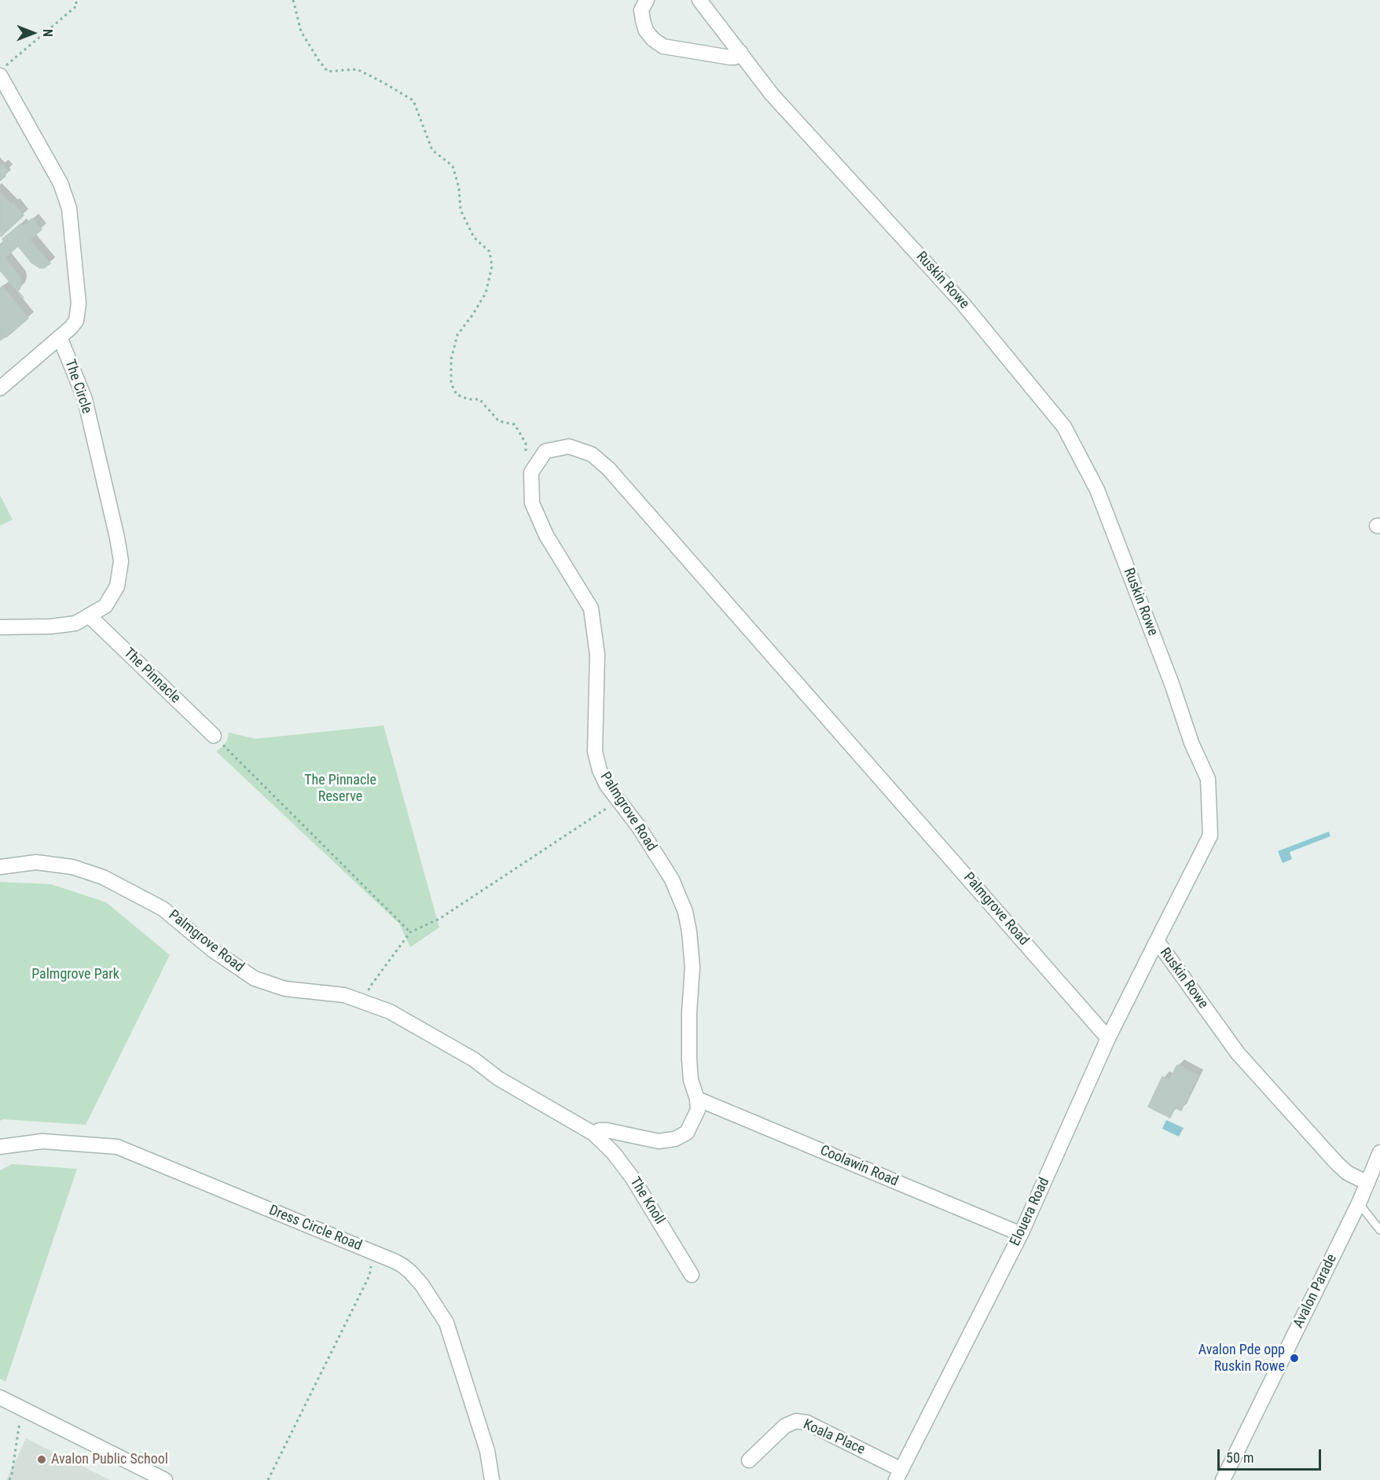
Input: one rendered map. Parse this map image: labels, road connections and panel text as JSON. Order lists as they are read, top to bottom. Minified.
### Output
{"streets":{"street":["Ruskin Rowe","The Circle","The Pinnacle","Palmgrove Road","Coolawin Road","The Knoll","Elouera Road","Dress Circle Road","Avalon Parade","Koala Place"]},"crossings":[["Ruskin Rowe","Elouera Road"],["Ruskin Rowe","Avalon Parade"],["The Circle","The Pinnacle"],["Palmgrove Road","Coolawin Road"],["Palmgrove Road","The Knoll"],["Palmgrove Road","Elouera Road"],["Coolawin Road","Elouera Road"],["Elouera Road","Koala Place"]],"parks":["The Pinnacle Reserve","Palmgrove Park"],"places":["Avalon Pde opp Ruskin Rowe","Avalon Public School"],"scale_bar":"50 m","north":"right"}
